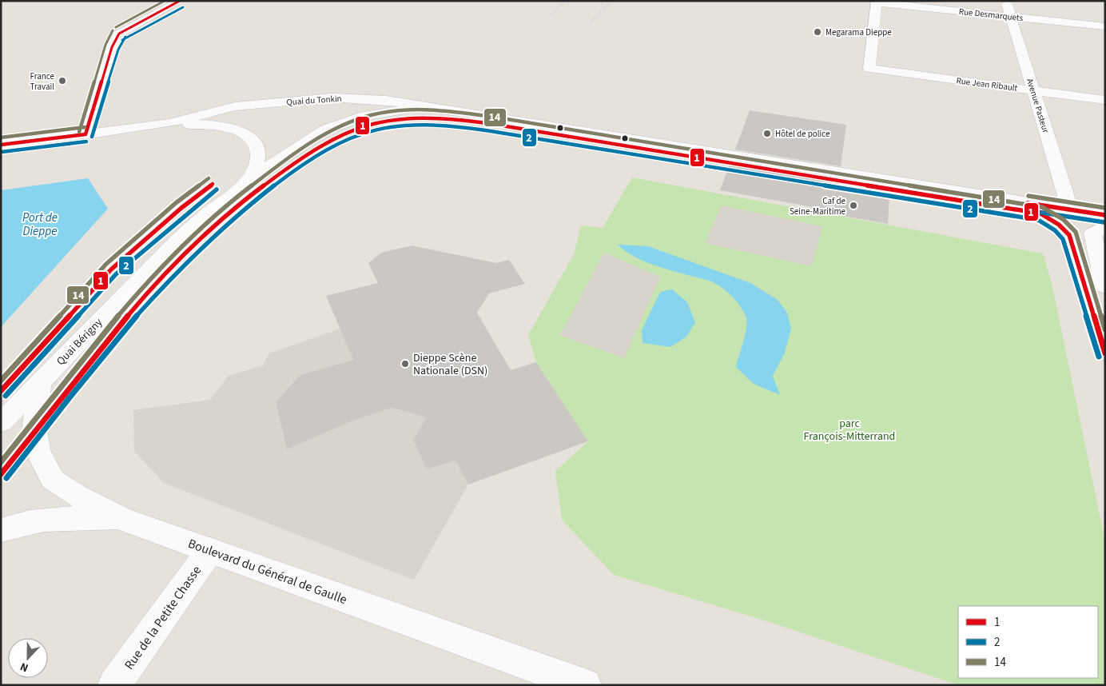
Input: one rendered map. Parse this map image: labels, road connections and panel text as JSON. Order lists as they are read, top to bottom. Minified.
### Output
{"streets":{"main road":["Rue Desmarquets","Rue Jean Ribault","Quai du Tonkin","Avenue Pasteur","Quai Bérigny","Boulevard du Général de Gaulle","Rue de la Petite Chasse"]},"crossings":[["Rue Desmarquets","Rue Jean Ribault"],["Rue Desmarquets","Avenue Pasteur"],["Rue Jean Ribault","Avenue Pasteur"],["Quai du Tonkin","Quai Bérigny"],["Quai Bérigny","Boulevard du Général de Gaulle"],["Boulevard du Général de Gaulle","Rue de la Petite Chasse"]],"water":["Port de Dieppe"],"parks":["parc François-Mitterrand"],"places":["Megarama Dieppe","France Travail","Hôtel de police","Caf de Seine-Maritime","Dieppe Scène Nationale (DSN)"],"lines":["transit line 1","transit line 14","transit line 2"],"legend":["1","2","14"],"north":"bottom"}
